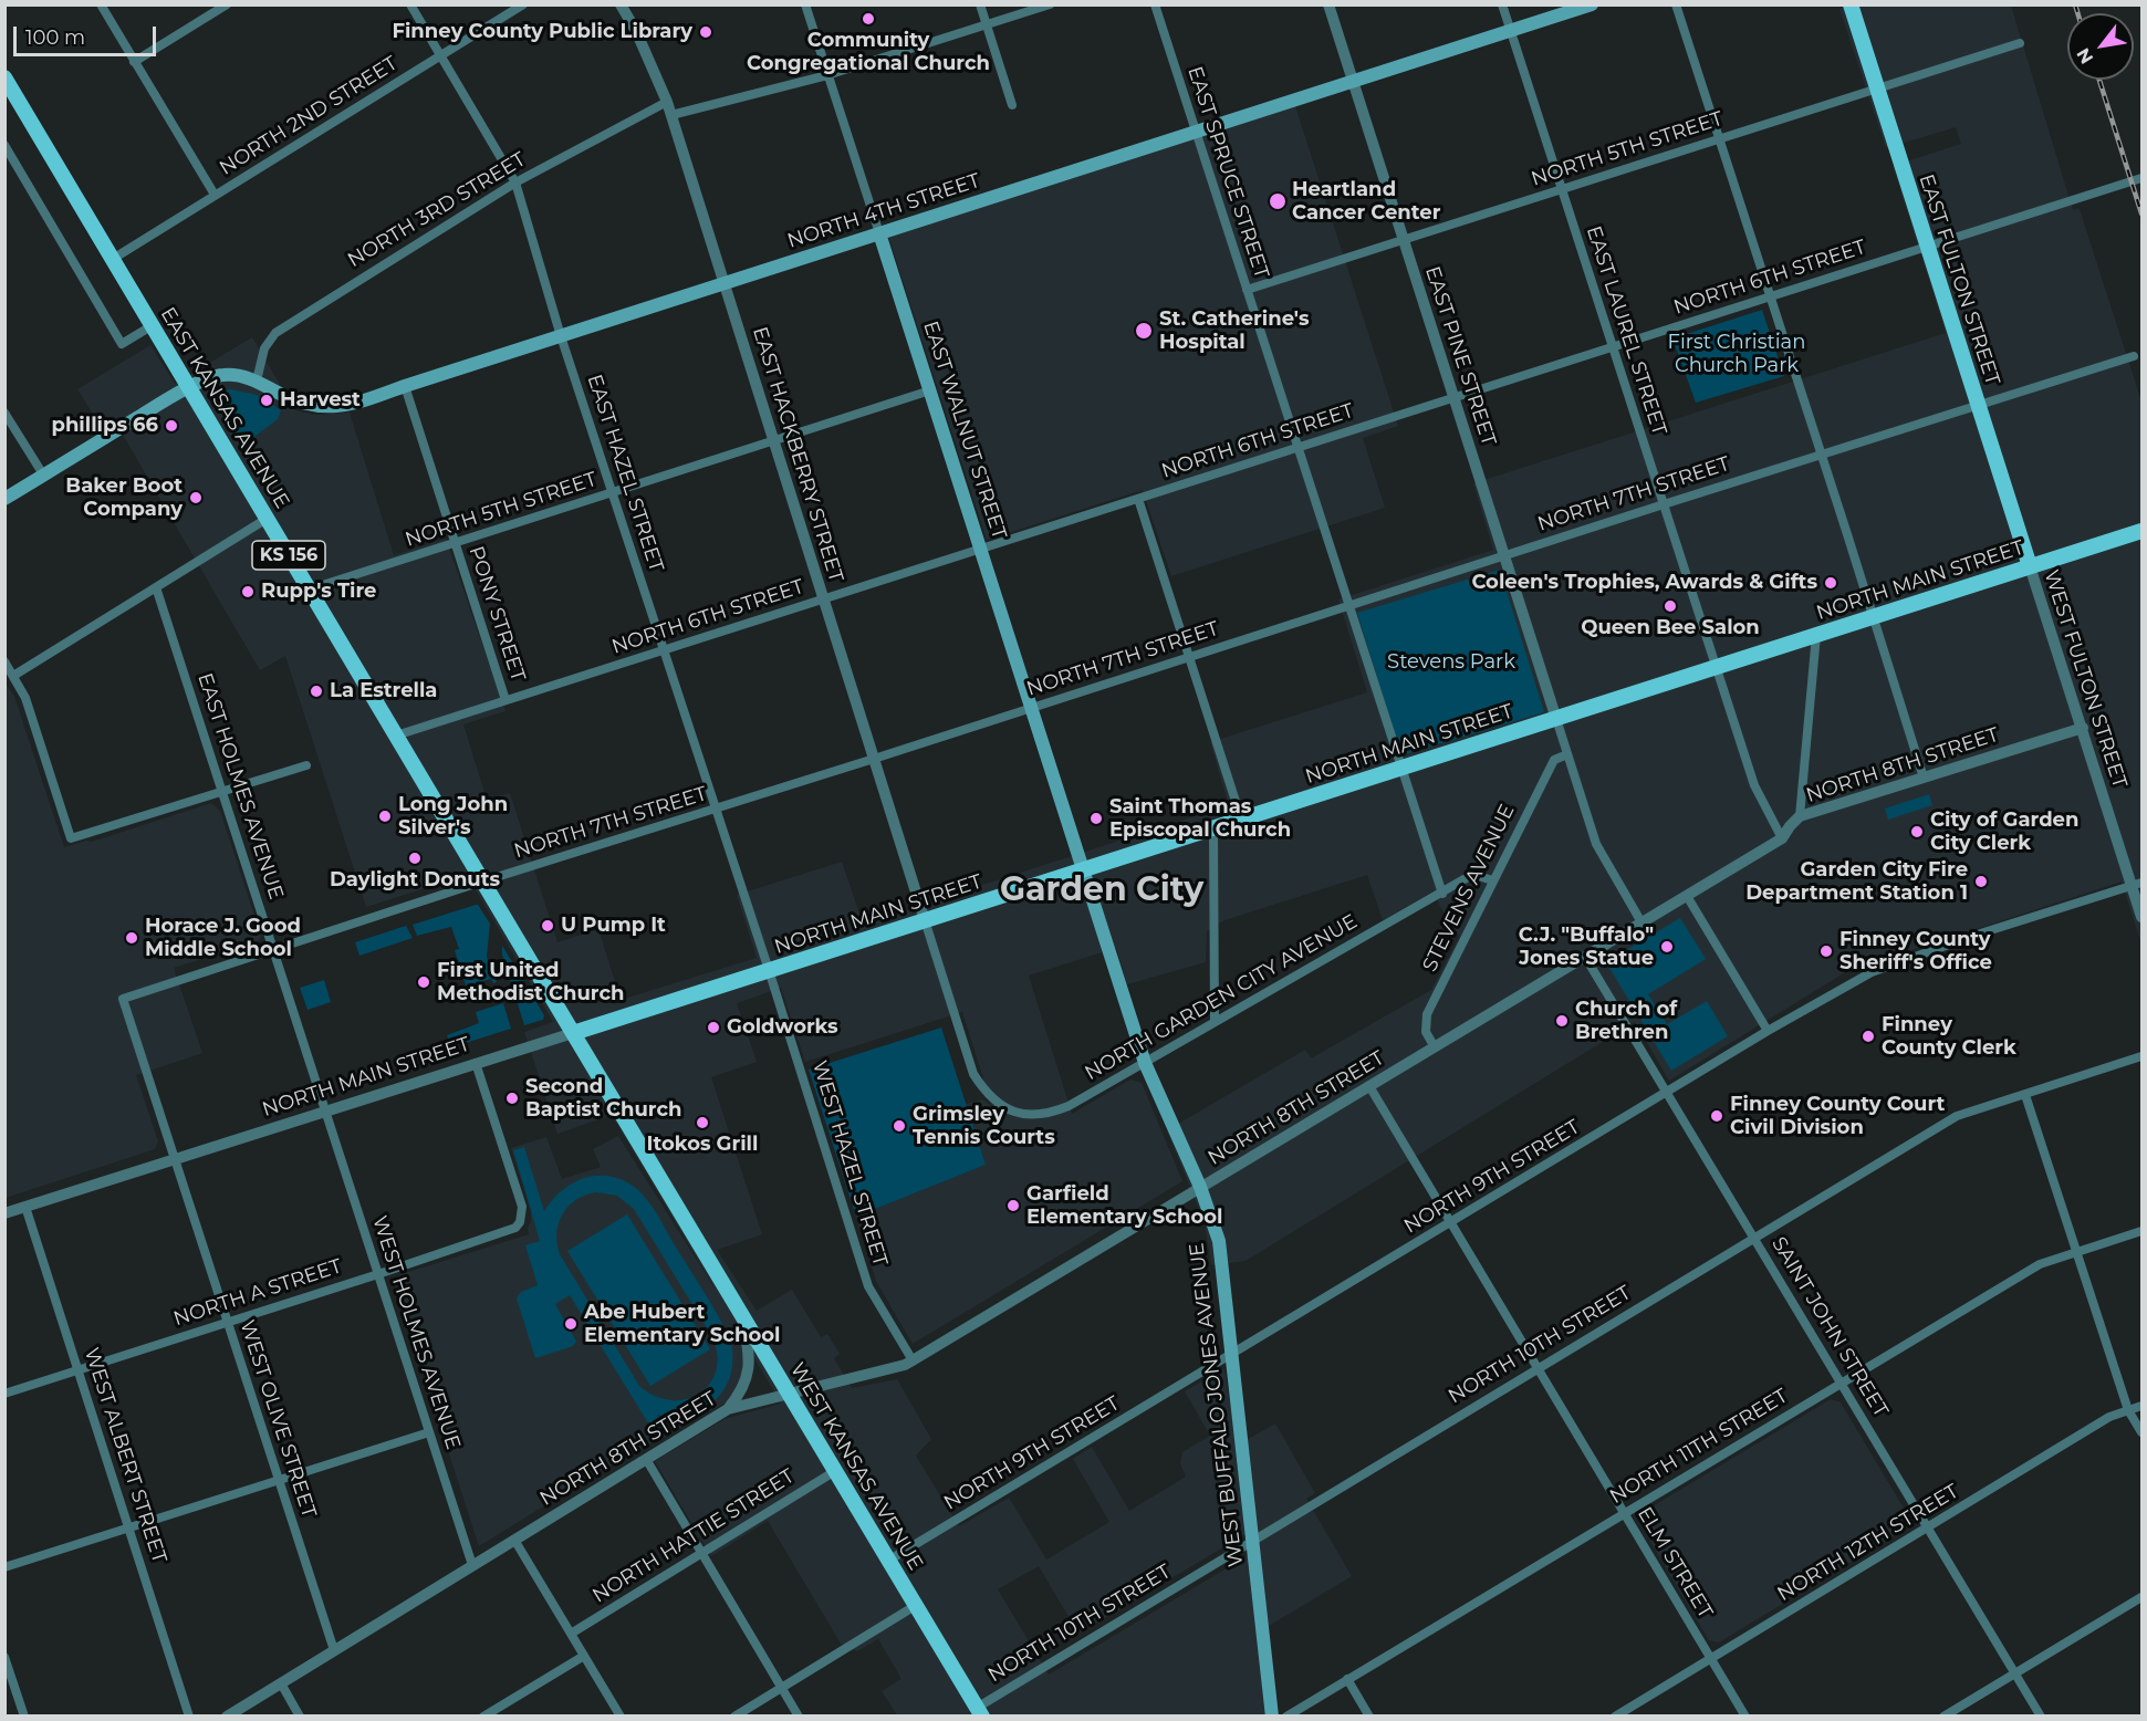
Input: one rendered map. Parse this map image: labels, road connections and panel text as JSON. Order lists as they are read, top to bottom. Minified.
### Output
{"streets":{"main road":["NORTH 4TH STREET","EAST FULTON STREET","EAST KANSAS AVENUE","EAST WALNUT STREET","KS 156","NORTH MAIN STREET","WEST BUFFALO JONES AVENUE","WEST KANSAS AVENUE"],"street":["NORTH 2ND STREET","NORTH 5TH STREET","EAST SPRUCE STREET","NORTH 3RD STREET","NORTH 6TH STREET","EAST LAUREL STREET","EAST PINE STREET","EAST HACKBERRY STREET","EAST HAZEL STREET","NORTH 7TH STREET","PONY STREET","WEST FULTON STREET","NORTH 8TH STREET","EAST HOLMES AVENUE","STEVENS AVENUE","NORTH GARDEN CITY AVENUE","WEST HAZEL STREET","NORTH 9TH STREET","NORTH A STREET","SAINT JOHN STREET","WEST HOLMES AVENUE","NORTH 10TH STREET","WEST OLIVE STREET","NORTH 11TH STREET","WEST ALBERT STREET","NORTH HATTIE STREET","NORTH 12TH STREET","ELM STREET"]},"crossings":[["NORTH 2ND STREET","EAST KANSAS AVENUE"],["NORTH 2ND STREET","EAST HAZEL STREET"],["NORTH 5TH STREET","EAST SPRUCE STREET"],["NORTH 5TH STREET","EAST FULTON STREET"],["NORTH 5TH STREET","EAST LAUREL STREET"],["NORTH 5TH STREET","EAST PINE STREET"],["NORTH 5TH STREET","EAST KANSAS AVENUE"],["NORTH 5TH STREET","EAST WALNUT STREET"],["NORTH 5TH STREET","EAST HACKBERRY STREET"],["NORTH 5TH STREET","EAST HAZEL STREET"],["NORTH 5TH STREET","PONY STREET"],["EAST SPRUCE STREET","NORTH 4TH STREET"],["EAST SPRUCE STREET","NORTH 6TH STREET"],["EAST SPRUCE STREET","NORTH 7TH STREET"],["EAST SPRUCE STREET","NORTH MAIN STREET"],["EAST SPRUCE STREET","NORTH GARDEN CITY AVENUE"],["NORTH 3RD STREET","NORTH 4TH STREET"],["NORTH 3RD STREET","EAST HACKBERRY STREET"],["NORTH 3RD STREET","EAST HAZEL STREET"],["NORTH 4TH STREET","EAST LAUREL STREET"],["NORTH 4TH STREET","EAST PINE STREET"],["NORTH 4TH STREET","EAST KANSAS AVENUE"],["NORTH 4TH STREET","EAST WALNUT STREET"],["NORTH 4TH STREET","EAST HACKBERRY STREET"],["NORTH 4TH STREET","EAST HAZEL STREET"],["NORTH 4TH STREET","PONY STREET"],["NORTH 6TH STREET","EAST FULTON STREET"],["NORTH 6TH STREET","EAST LAUREL STREET"],["NORTH 6TH STREET","EAST PINE STREET"],["NORTH 6TH STREET","EAST KANSAS AVENUE"],["NORTH 6TH STREET","EAST WALNUT STREET"],["NORTH 6TH STREET","EAST HACKBERRY STREET"],["NORTH 6TH STREET","EAST HAZEL STREET"],["NORTH 6TH STREET","PONY STREET"],["EAST FULTON STREET","NORTH 7TH STREET"],["EAST FULTON STREET","NORTH MAIN STREET"],["EAST FULTON STREET","WEST FULTON STREET"],["EAST LAUREL STREET","NORTH 7TH STREET"],["EAST LAUREL STREET","NORTH MAIN STREET"],["EAST LAUREL STREET","NORTH 8TH STREET"],["EAST PINE STREET","NORTH 7TH STREET"],["EAST PINE STREET","NORTH MAIN STREET"],["EAST KANSAS AVENUE","NORTH 7TH STREET"],["EAST KANSAS AVENUE","NORTH MAIN STREET"],["EAST KANSAS AVENUE","WEST KANSAS AVENUE"],["EAST WALNUT STREET","NORTH 7TH STREET"],["EAST WALNUT STREET","NORTH MAIN STREET"],["EAST WALNUT STREET","NORTH GARDEN CITY AVENUE"],["EAST WALNUT STREET","WEST BUFFALO JONES AVENUE"],["EAST HACKBERRY STREET","NORTH 7TH STREET"],["EAST HACKBERRY STREET","NORTH MAIN STREET"],["EAST HACKBERRY STREET","NORTH GARDEN CITY AVENUE"],["EAST HAZEL STREET","NORTH 7TH STREET"],["EAST HAZEL STREET","NORTH MAIN STREET"],["EAST HAZEL STREET","WEST HAZEL STREET"],["NORTH 7TH STREET","EAST HOLMES AVENUE"],["NORTH 7TH STREET","WEST OLIVE STREET"],["NORTH MAIN STREET","WEST FULTON STREET"],["NORTH MAIN STREET","EAST HOLMES AVENUE"],["NORTH MAIN STREET","NORTH GARDEN CITY AVENUE"],["NORTH MAIN STREET","WEST HAZEL STREET"],["NORTH MAIN STREET","NORTH A STREET"],["NORTH MAIN STREET","WEST HOLMES AVENUE"],["NORTH MAIN STREET","WEST OLIVE STREET"],["NORTH MAIN STREET","WEST ALBERT STREET"],["NORTH MAIN STREET","WEST KANSAS AVENUE"],["WEST FULTON STREET","NORTH 8TH STREET"],["WEST FULTON STREET","NORTH 9TH STREET"],["NORTH 8TH STREET","STEVENS AVENUE"],["NORTH 8TH STREET","WEST HAZEL STREET"],["NORTH 8TH STREET","SAINT JOHN STREET"],["NORTH 8TH STREET","WEST HOLMES AVENUE"],["NORTH 8TH STREET","WEST BUFFALO JONES AVENUE"],["NORTH 8TH STREET","WEST OLIVE STREET"],["NORTH 8TH STREET","WEST KANSAS AVENUE"],["NORTH 8TH STREET","ELM STREET"],["EAST HOLMES AVENUE","WEST HOLMES AVENUE"],["STEVENS AVENUE","NORTH GARDEN CITY AVENUE"],["NORTH GARDEN CITY AVENUE","WEST BUFFALO JONES AVENUE"],["NORTH 9TH STREET","SAINT JOHN STREET"],["NORTH 9TH STREET","WEST BUFFALO JONES AVENUE"],["NORTH 9TH STREET","WEST KANSAS AVENUE"],["NORTH 9TH STREET","ELM STREET"],["NORTH A STREET","WEST HOLMES AVENUE"],["NORTH A STREET","WEST OLIVE STREET"],["NORTH A STREET","WEST ALBERT STREET"],["SAINT JOHN STREET","NORTH 10TH STREET"],["SAINT JOHN STREET","NORTH 11TH STREET"],["SAINT JOHN STREET","NORTH 12TH STREET"],["NORTH 10TH STREET","WEST BUFFALO JONES AVENUE"],["NORTH 10TH STREET","WEST KANSAS AVENUE"],["NORTH 10TH STREET","ELM STREET"],["NORTH 11TH STREET","ELM STREET"],["WEST KANSAS AVENUE","NORTH HATTIE STREET"],["NORTH 12TH STREET","ELM STREET"]],"districts":["Garden City"],"parks":["First Christian Church Park","Stevens Park"],"places":["Community Congregational Church","Finney County Public Library","Heartland Cancer Center","St. Catherine's Hospital","Harvest","phillips 66","Baker Boot Company","Coleen's Trophies, Awards & Gifts","Rupp's Tire","Queen Bee Salon","La Estrella","Long John Silver's","Saint Thomas Episcopal Church","City of Garden City Clerk","Daylight Donuts","Garden City Fire Department Station 1","U Pump It","Horace J. Good Middle School","C.J. \"Buffalo\" Jones Statue","Finney County Sheriff's Office","First United Methodist Church","Church of Brethren","Goldworks","Finney County Clerk","Second Baptist Church","Finney County Court Civil Division","Itokos Grill","Grimsley Tennis Courts","Garfield Elementary School","Abe Hubert Elementary School"],"scale_bar":"100 m","north":"bottom left"}
